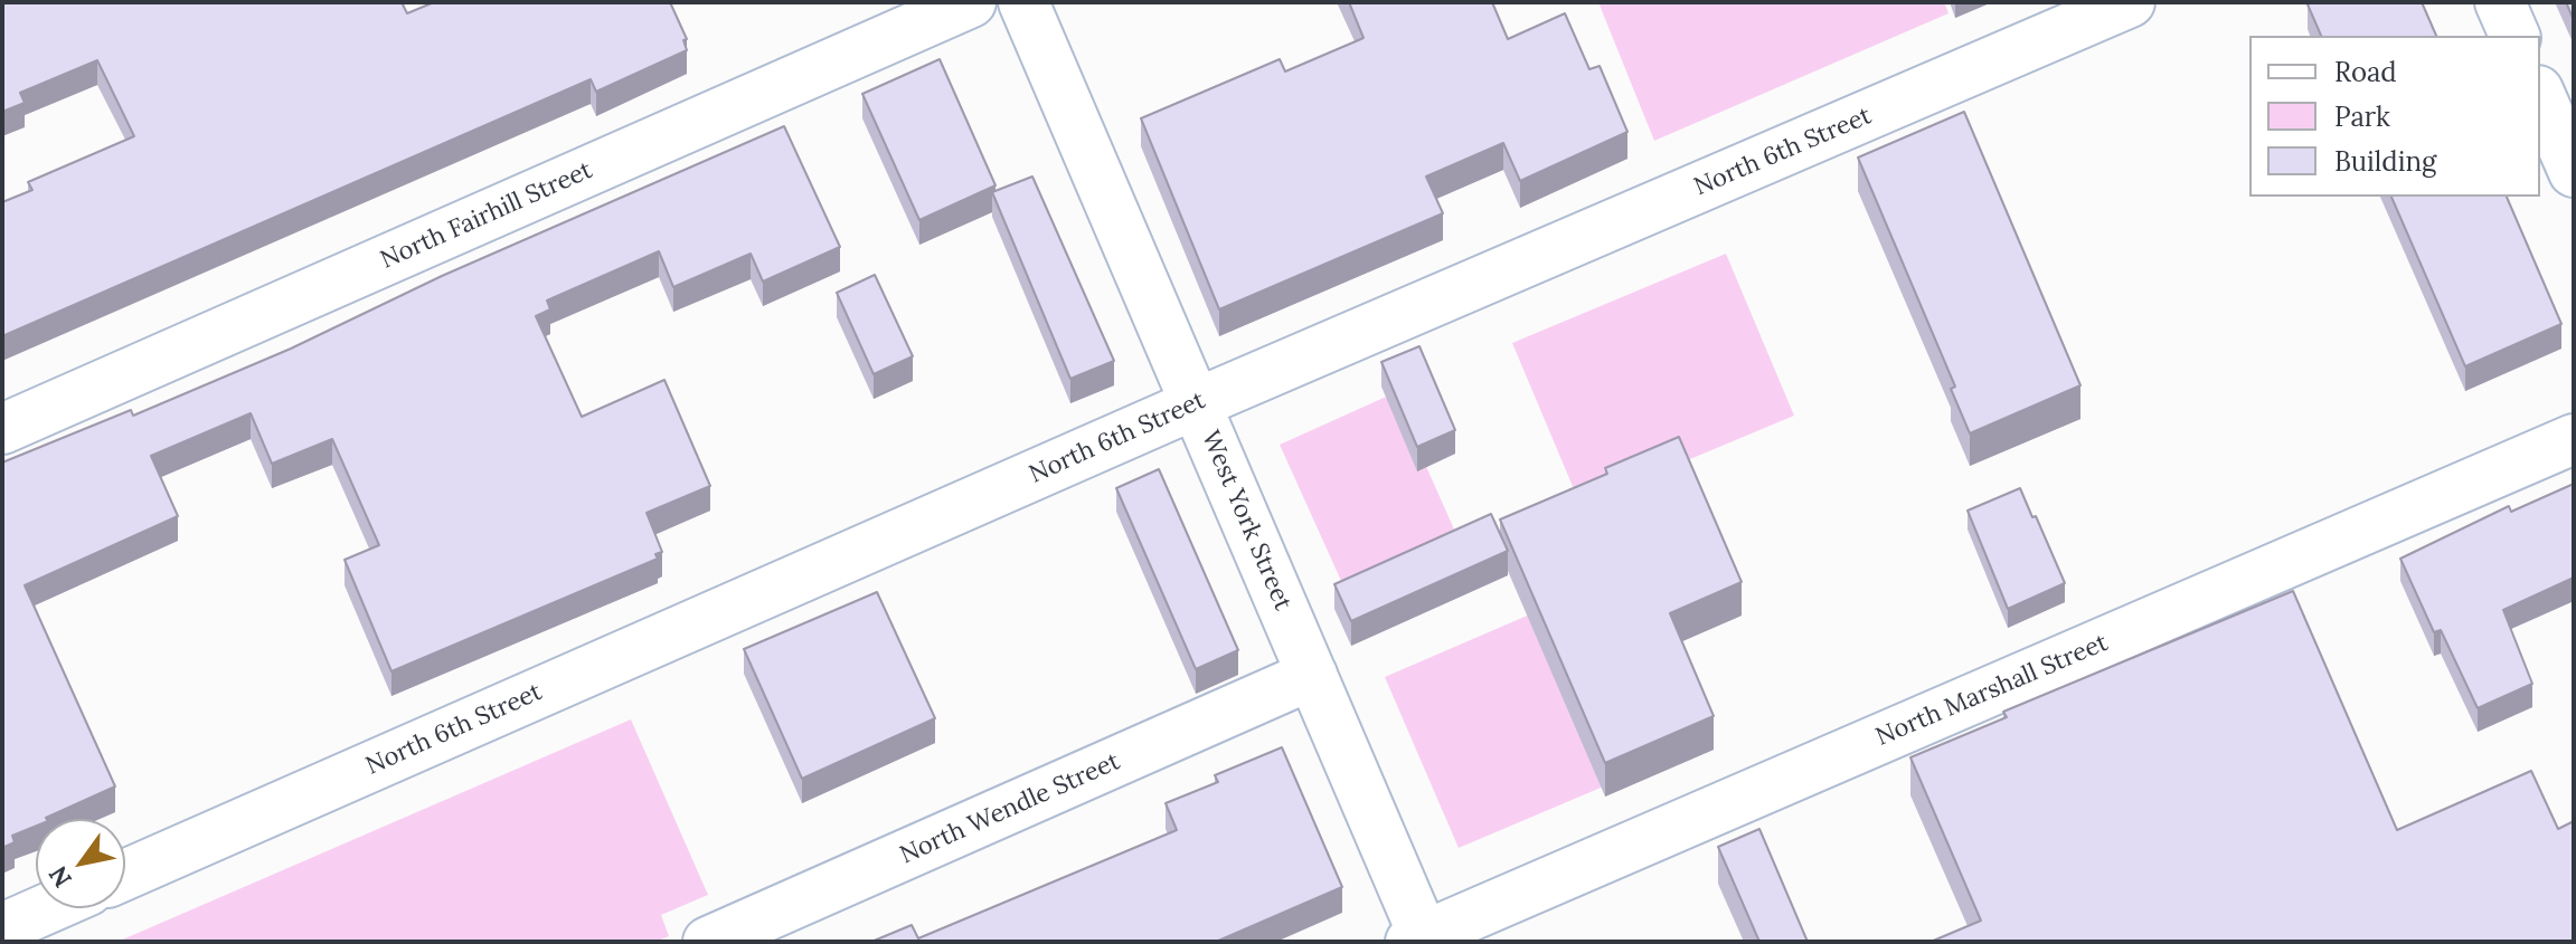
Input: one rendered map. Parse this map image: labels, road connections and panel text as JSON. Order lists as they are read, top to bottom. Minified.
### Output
{"streets":{"street":["North 6th Street","North Fairhill Street","West York Street","North Marshall Street","North Wendle Street"]},"crossings":[["North 6th Street","West York Street"],["West York Street","North Marshall Street"],["West York Street","North Wendle Street"]],"legend":["Road","Park","Building"],"north":"bottom left"}
